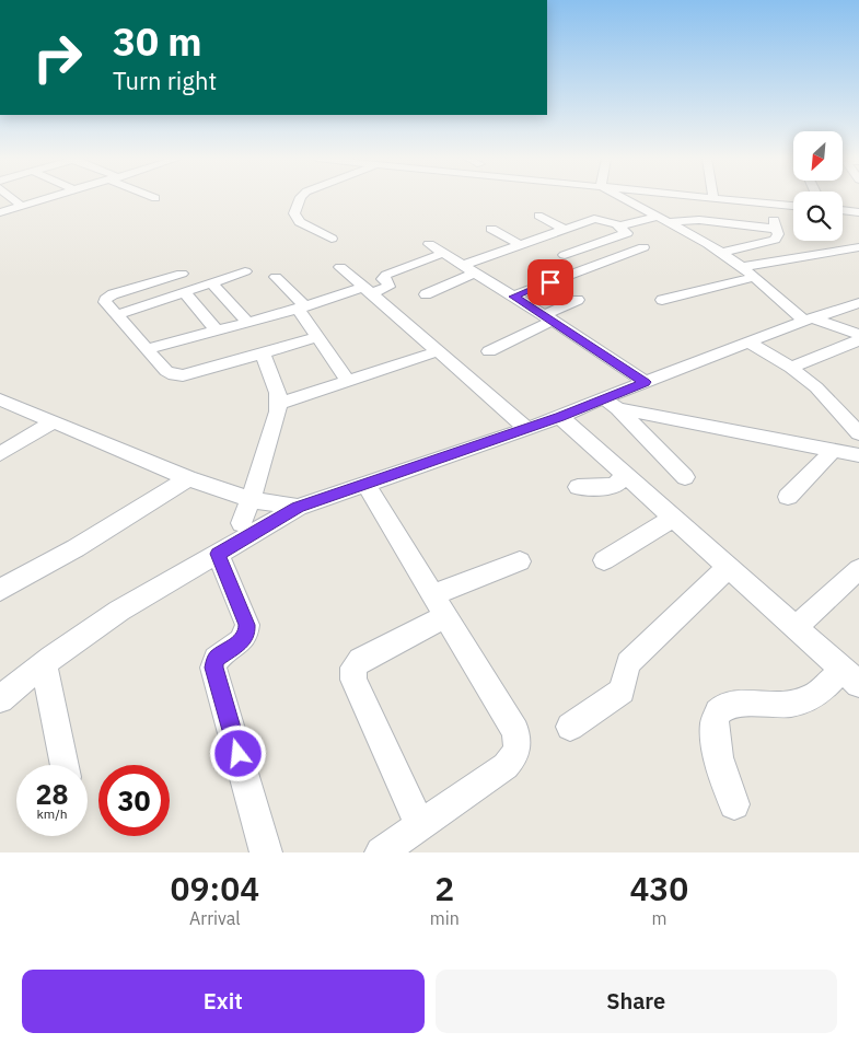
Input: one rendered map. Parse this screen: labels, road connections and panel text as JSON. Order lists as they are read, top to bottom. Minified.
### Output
{"north":"bottom left","page":{"turn":["30 m","Turn right"],"speed":"28 km/h","limit":"30","eta":["09:04","Arrival","2","min","430","m"],"buttons":["Exit","Share"]}}
